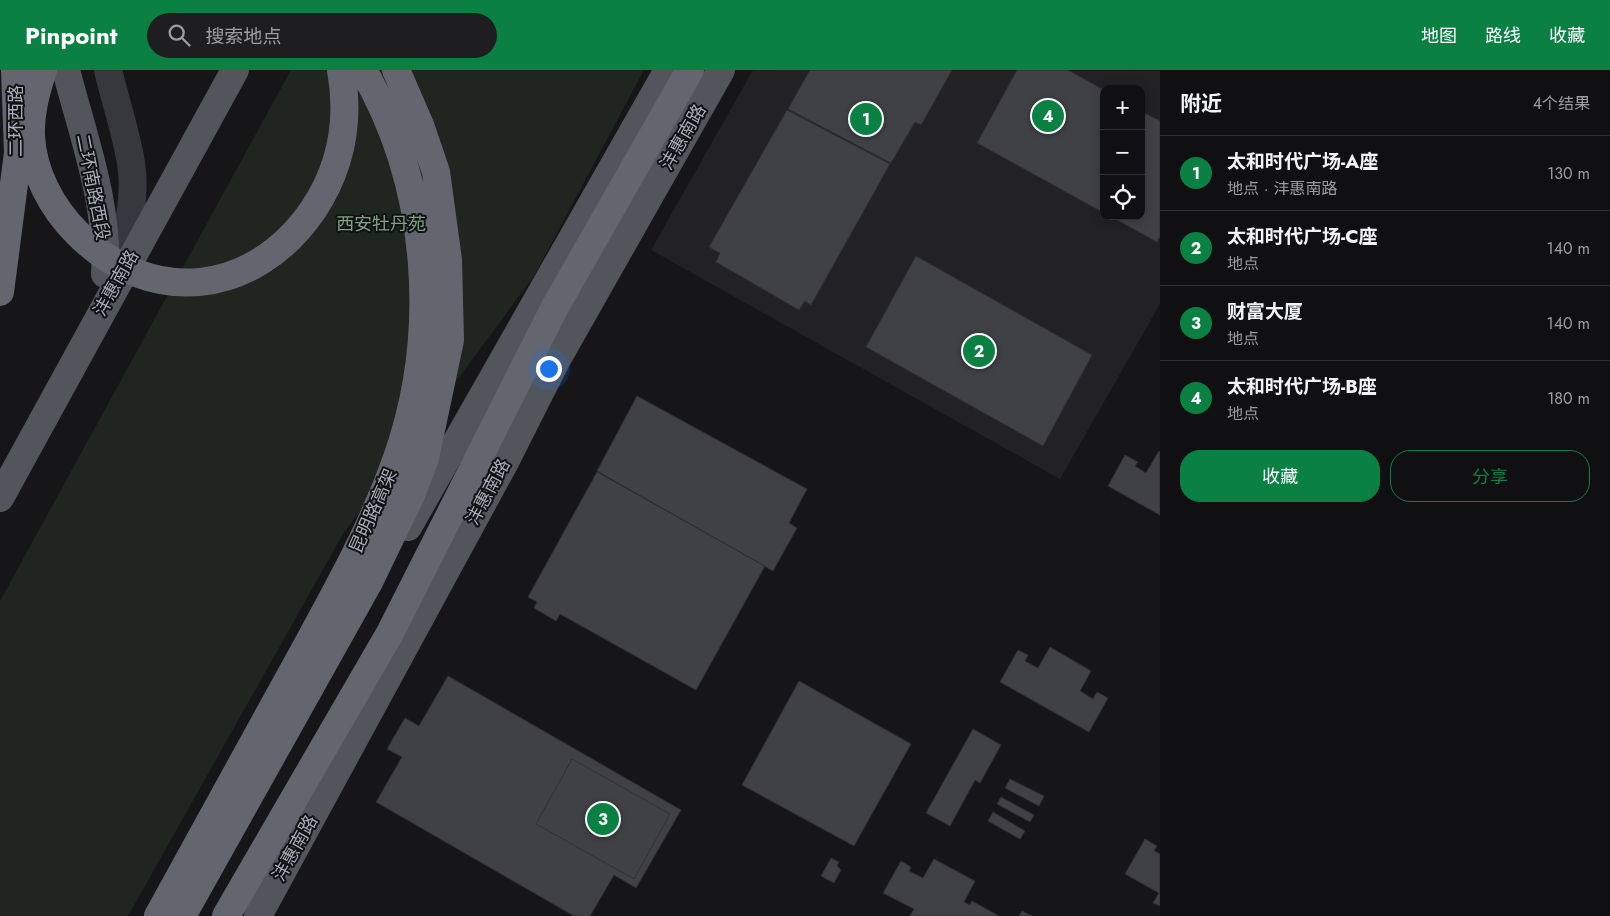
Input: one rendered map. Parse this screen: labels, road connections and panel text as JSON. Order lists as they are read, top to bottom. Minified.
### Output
{"streets":{"highway":["二环西路","昆明路高架"],"main road":["沣惠南路","二环南路西段"]},"crossings":[["沣惠南路","二环南路西段"]],"parks":["西安牡丹苑"],"page":{"header":"Pinpoint","search":"搜索地点","nav":["地图","路线","收藏"],"heading":["附近","4个结果"],"map_buttons":["+","−"],"pins":["4","1","2","3"],"list":[{"mark":"1","name":"太和时代广场-A座","note":"地点 · 沣惠南路","value":"130 m"},{"mark":"2","name":"太和时代广场-C座","note":"地点","value":"140 m"},{"mark":"3","name":"财富大厦","note":"地点","value":"140 m"},{"mark":"4","name":"太和时代广场-B座","note":"地点","value":"180 m"}],"buttons":["收藏","分享"]}}
